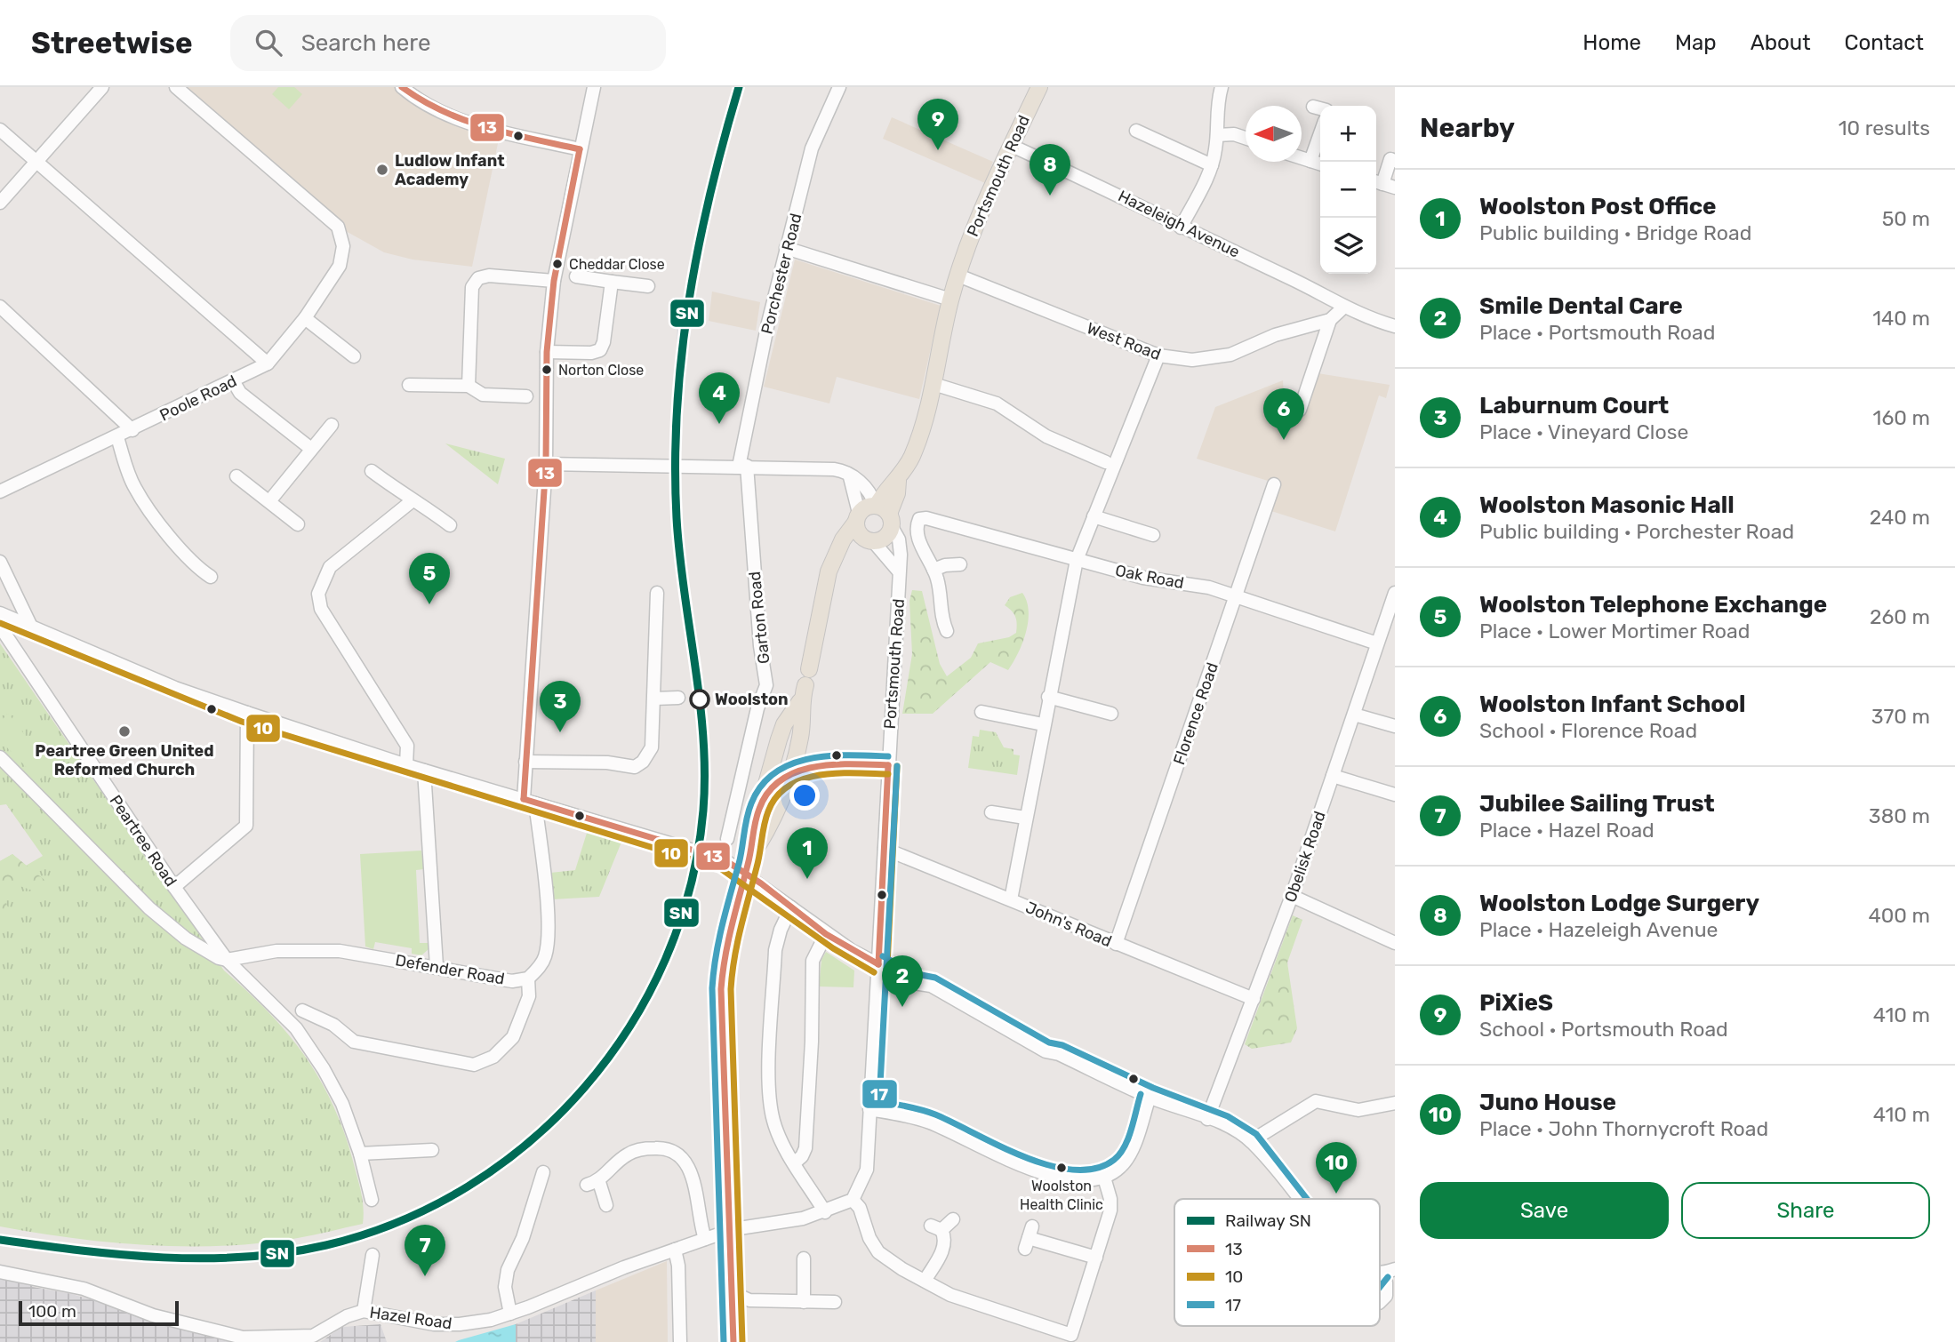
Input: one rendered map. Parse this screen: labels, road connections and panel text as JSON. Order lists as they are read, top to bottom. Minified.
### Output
{"streets":{"main road":["Portsmouth Road"],"street":["Hazeleigh Avenue","Porchester Road","West Road","Poole Road","Oak Road","Garton Road","Florence Road","Peartree Road","Obelisk Road","John's Road","Defender Road","Hazel Road"]},"crossings":[["Portsmouth Road","Hazeleigh Avenue"],["Portsmouth Road","West Road"],["Portsmouth Road","John's Road"],["Portsmouth Road","Hazel Road"],["Hazeleigh Avenue","West Road"],["Porchester Road","Garton Road"],["Oak Road","Florence Road"],["Oak Road","Obelisk Road"],["Florence Road","John's Road"],["Peartree Road","Defender Road"],["Obelisk Road","John's Road"]],"places":["Ludlow Infant Academy","Cheddar Close","Norton Close","Woolston","Peartree Green United Reformed Church","Woolston Health Clinic"],"lines":["rail line SN","transit line 13","transit line 10","transit line 17"],"legend":["Railway SN","13","10","17"],"scale_bar":"100 m","north":"left","page":{"header":"Streetwise","search":"Search here","nav":["Home","Map","About","Contact"],"heading":["Nearby","10 results"],"pins":["9","8","4","6","5","3","1","2","10","7"],"map_buttons":["+","−"],"list":[{"mark":"1","name":"Woolston Post Office","note":"Public building · Bridge Road","value":"50 m"},{"mark":"2","name":"Smile Dental Care","note":"Place · Portsmouth Road","value":"140 m"},{"mark":"3","name":"Laburnum Court","note":"Place · Vineyard Close","value":"160 m"},{"mark":"4","name":"Woolston Masonic Hall","note":"Public building · Porchester Road","value":"240 m"},{"mark":"5","name":"Woolston Telephone Exchange","note":"Place · Lower Mortimer Road","value":"260 m"},{"mark":"6","name":"Woolston Infant School","note":"School · Florence Road","value":"370 m"},{"mark":"7","name":"Jubilee Sailing Trust","note":"Place · Hazel Road","value":"380 m"},{"mark":"8","name":"Woolston Lodge Surgery","note":"Place · Hazeleigh Avenue","value":"400 m"},{"mark":"9","name":"PiXieS","note":"School · Portsmouth Road","value":"410 m"},{"mark":"10","name":"Juno House","note":"Place · John Thornycroft Road","value":"410 m"}],"buttons":["Save","Share"],"scale":"100 m"}}
